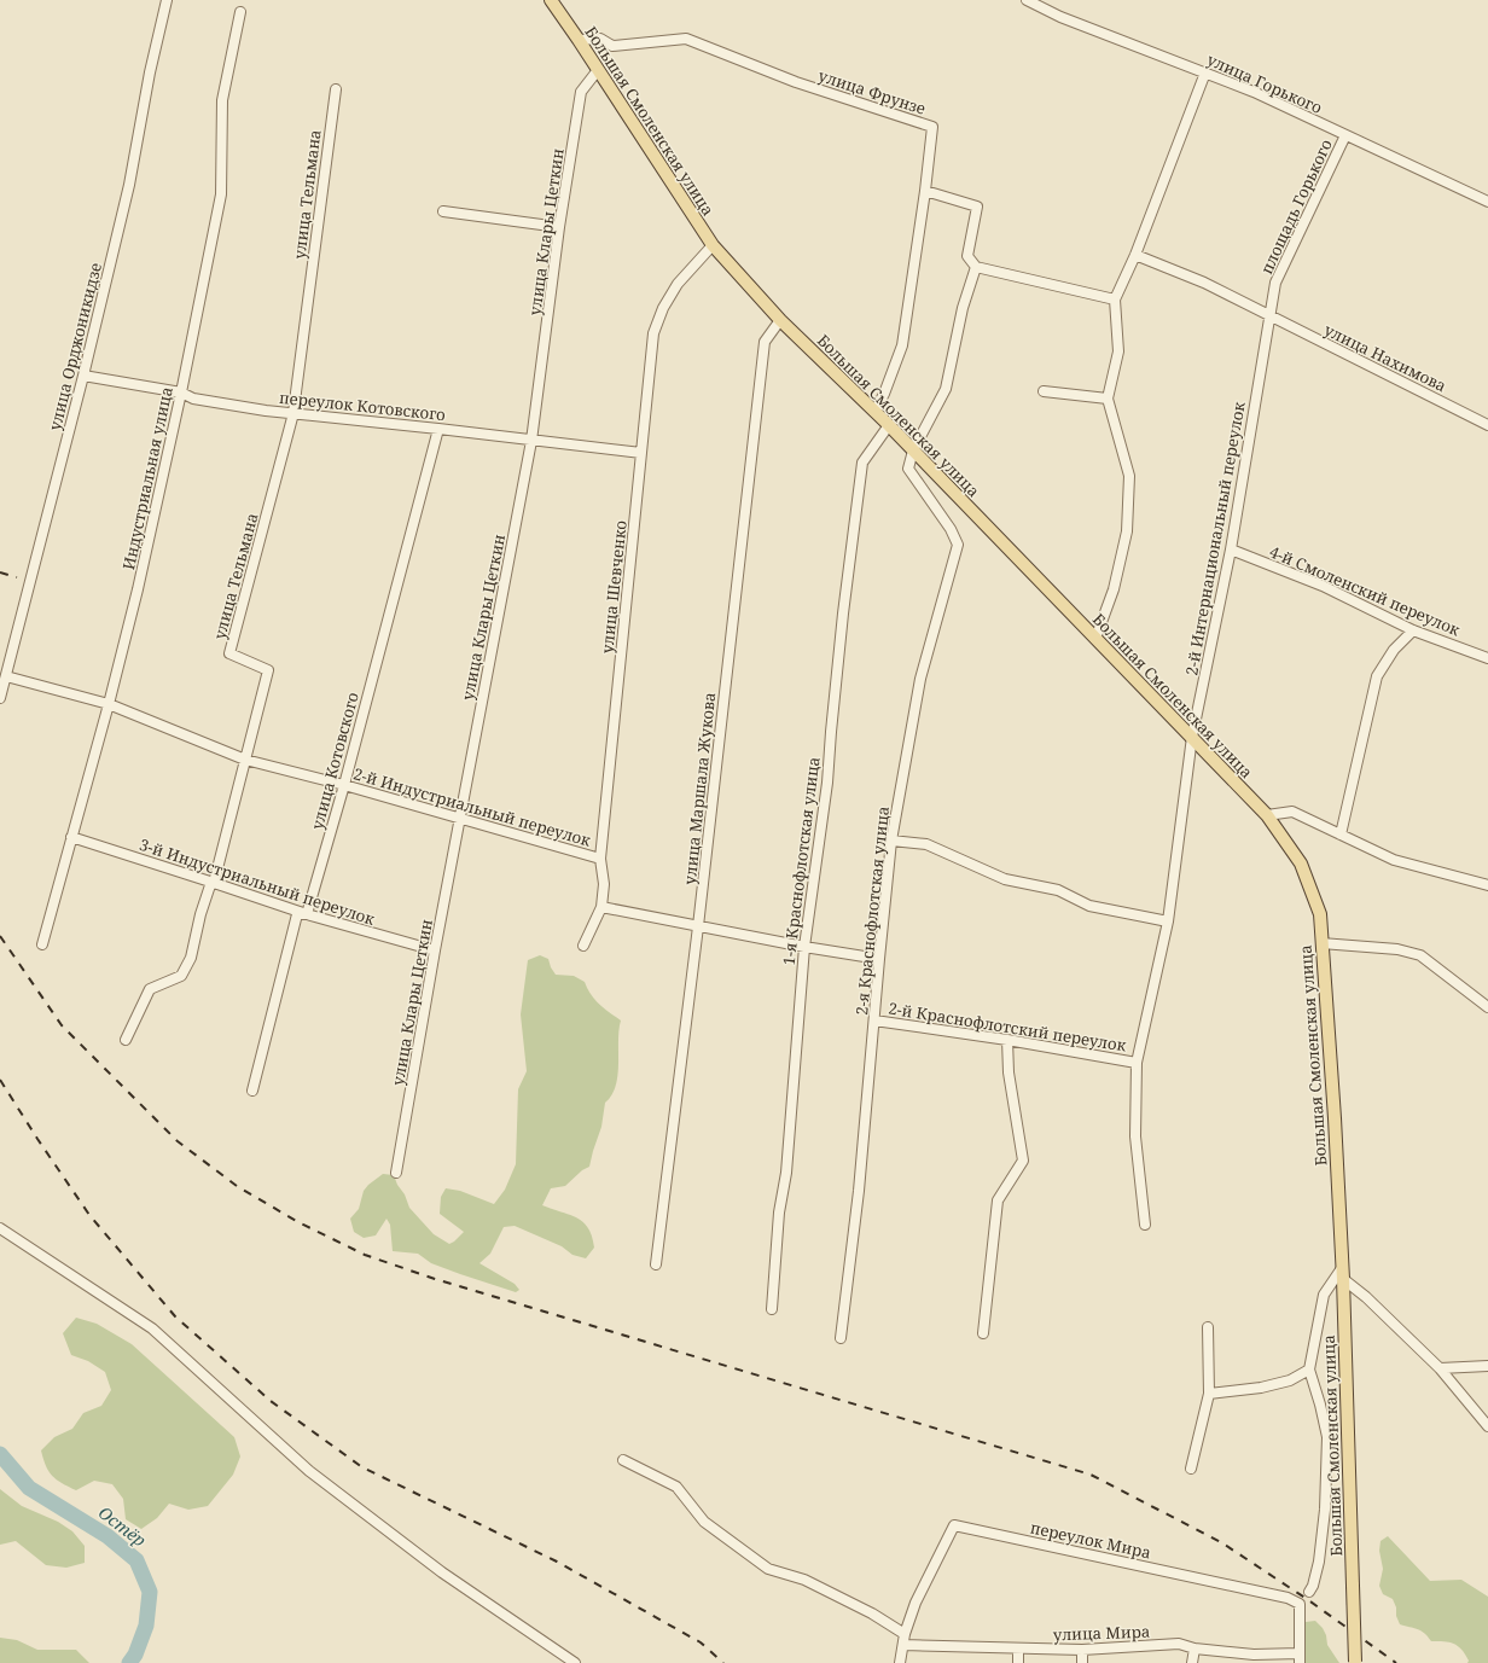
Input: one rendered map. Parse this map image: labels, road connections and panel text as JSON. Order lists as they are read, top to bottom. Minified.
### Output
{"streets":{"main road":["Большая Смоленская улица"],"street":["улица Горького","улица Фрунзе","улица Тельмана","площадь Горького","улица Клары Цеткин","улица Орджоникидзе","улица Нахимова","переулок Котовского","Индустриальная улица","2-й Интернациональный переулок","улица Шевченко","4-й Смоленский переулок","улица Котовского","улица Маршала Жукова","2-й Индустриальный переулок","1-я Краснофлотская улица","3-й Индустриальный переулок","2-я Краснофлотская улица","2-й Краснофлотский переулок","переулок Мира","улица Мира"]},"crossings":[["улица Горького","площадь Горького"],["улица Фрунзе","Большая Смоленская улица"],["Большая Смоленская улица","улица Клары Цеткин"],["Большая Смоленская улица","2-й Интернациональный переулок"],["Большая Смоленская улица","улица Шевченко"],["Большая Смоленская улица","улица Маршала Жукова"],["Большая Смоленская улица","1-я Краснофлотская улица"],["Большая Смоленская улица","2-я Краснофлотская улица"],["улица Тельмана","переулок Котовского"],["улица Тельмана","2-й Индустриальный переулок"],["улица Тельмана","3-й Индустриальный переулок"],["площадь Горького","улица Нахимова"],["площадь Горького","2-й Интернациональный переулок"],["улица Клары Цеткин","переулок Котовского"],["улица Клары Цеткин","2-й Индустриальный переулок"],["улица Клары Цеткин","3-й Индустриальный переулок"],["улица Орджоникидзе","переулок Котовского"],["улица Орджоникидзе","2-й Индустриальный переулок"],["улица Нахимова","2-й Интернациональный переулок"],["переулок Котовского","Индустриальная улица"],["переулок Котовского","улица Шевченко"],["переулок Котовского","улица Котовского"],["Индустриальная улица","2-й Индустриальный переулок"],["Индустриальная улица","3-й Индустриальный переулок"],["2-й Интернациональный переулок","4-й Смоленский переулок"],["2-й Интернациональный переулок","2-й Краснофлотский переулок"],["улица Шевченко","2-й Индустриальный переулок"],["улица Котовского","2-й Индустриальный переулок"],["улица Котовского","3-й Индустриальный переулок"],["2-я Краснофлотская улица","2-й Краснофлотский переулок"],["переулок Мира","улица Мира"]],"water":["Остёр"]}
